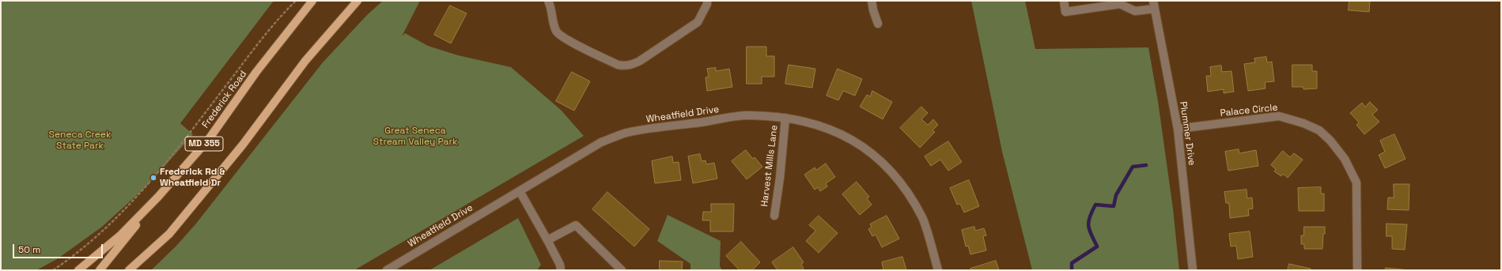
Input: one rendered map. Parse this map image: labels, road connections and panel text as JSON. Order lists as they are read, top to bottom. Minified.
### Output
{"streets":{"main road":["Frederick Road","MD 355"],"street":["Palace Circle","Wheatfield Drive","Plummer Drive","Harvest Mills Lane"]},"crossings":[["Palace Circle","Plummer Drive"],["Wheatfield Drive","Harvest Mills Lane"]],"parks":["Great Seneca Stream Valley Park","Seneca Creek State Park"],"places":["Frederick Rd & Wheatfield Dr"],"scale_bar":"50 m"}
